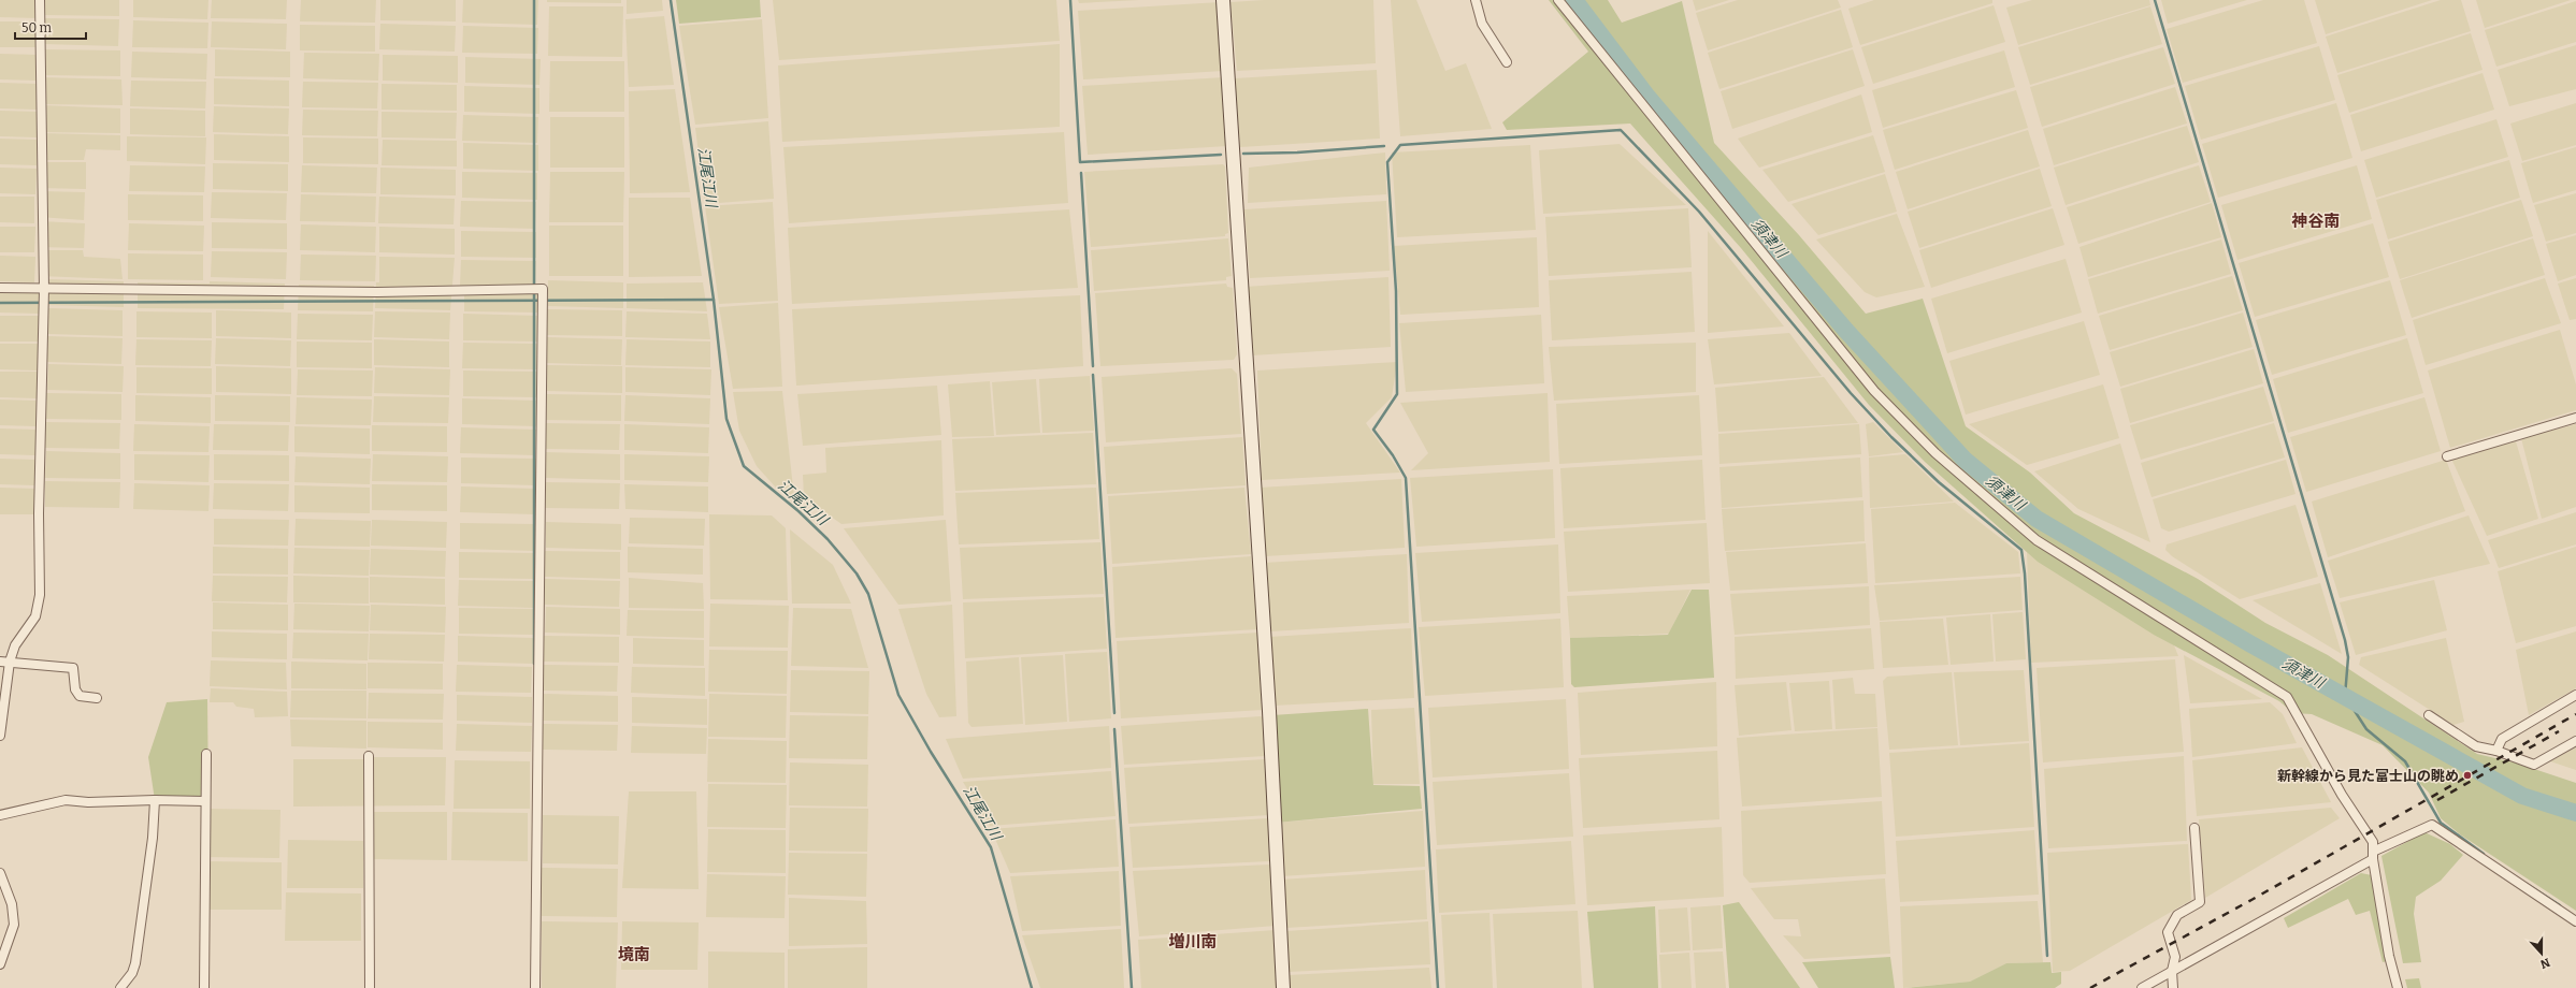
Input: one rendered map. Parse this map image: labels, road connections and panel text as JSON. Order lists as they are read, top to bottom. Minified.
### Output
{"districts":["神谷南","増川南","境南"],"water":["江尾江川","須津川"],"places":["新幹線から見た富士山の眺め"],"scale_bar":"50 m","north":"bottom"}
